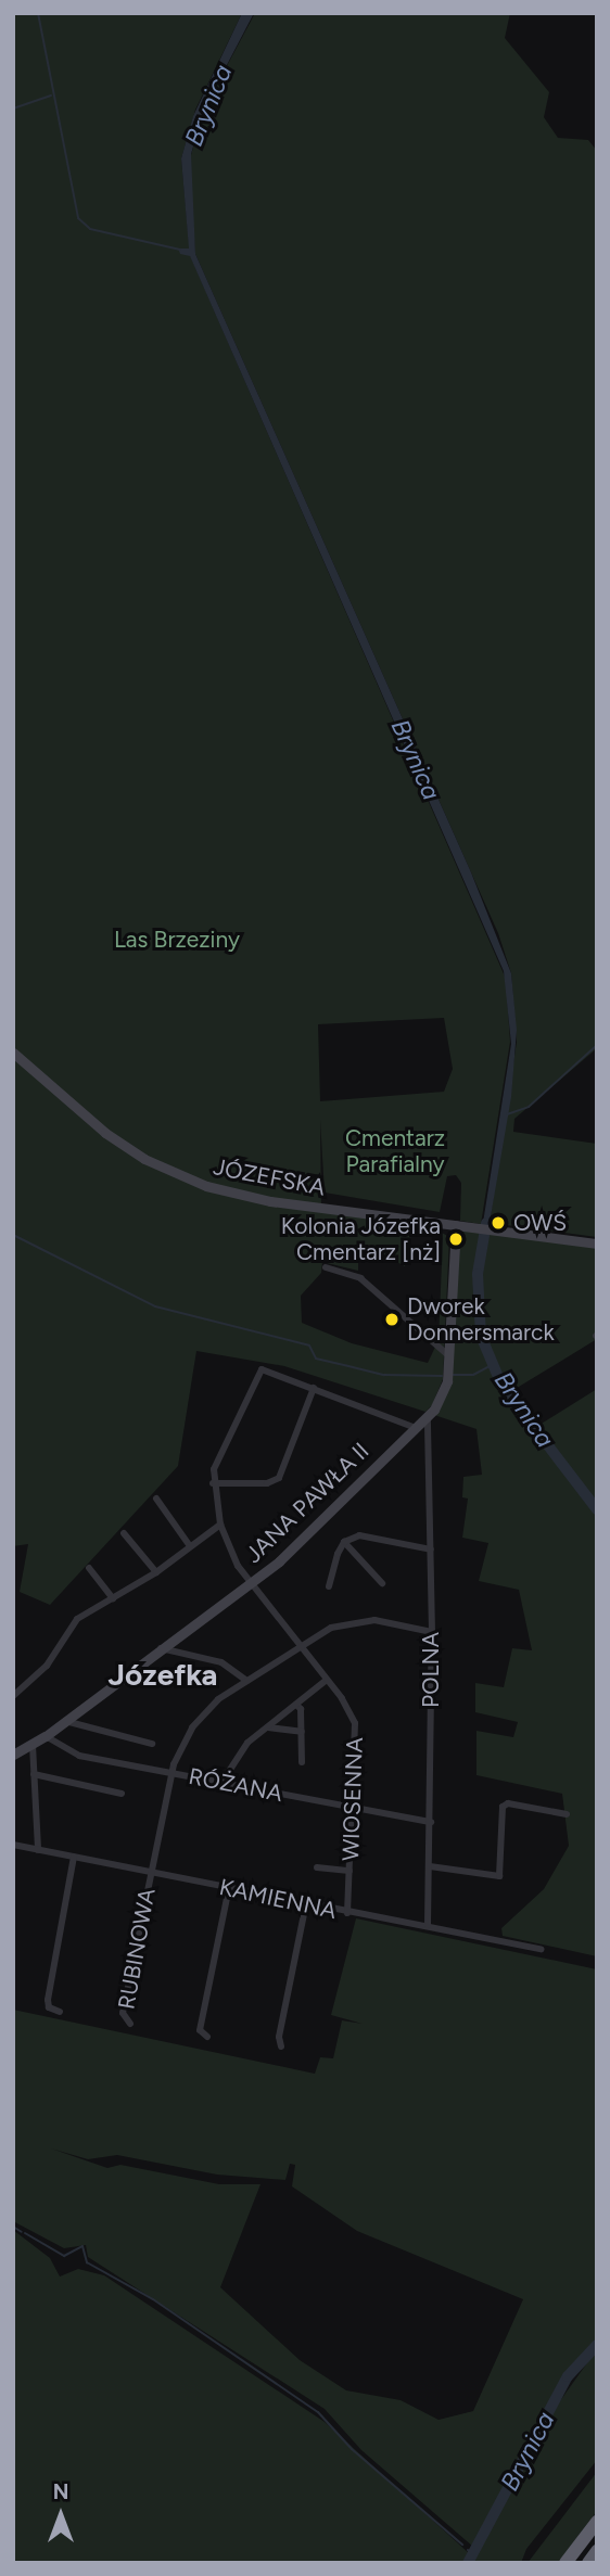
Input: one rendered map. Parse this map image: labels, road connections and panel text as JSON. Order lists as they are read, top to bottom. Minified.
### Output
{"streets":{"street":["JÓZEFSKA","JANA PAWŁA II","POLNA","RÓŻANA","WIOSENNA","KAMIENNA","RUBINOWA"]},"crossings":[["JÓZEFSKA","JANA PAWŁA II"],["JANA PAWŁA II","POLNA"],["JANA PAWŁA II","RÓŻANA"],["JANA PAWŁA II","WIOSENNA"],["POLNA","RÓŻANA"],["POLNA","KAMIENNA"],["POLNA","RUBINOWA"],["RÓŻANA","WIOSENNA"],["RÓŻANA","RUBINOWA"],["WIOSENNA","KAMIENNA"],["WIOSENNA","RUBINOWA"],["KAMIENNA","RUBINOWA"]],"districts":["Józefka"],"water":["Brynica"],"parks":["Las Brzeziny","Cmentarz Parafialny"],"places":["OWŚ","Kolonia Józefka Cmentarz [nż]","Dworek Donnersmarck"],"north":"top"}
